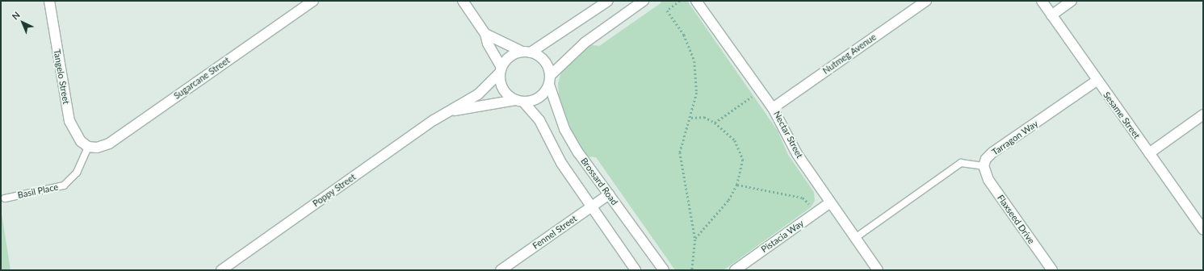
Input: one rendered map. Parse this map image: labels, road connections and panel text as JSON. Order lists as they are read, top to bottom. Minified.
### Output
{"streets":{"street":["Nutmeg Avenue","Tangelo Street","Sugarcane Street","Sesame Street","Nectar Street","Tarragon Way","Brossard Road","Poppy Street","Flaxseed Drive","Fennel Street","Pistacia Way"],"lane":["Basil Place"]},"crossings":[["Nutmeg Avenue","Nectar Street"],["Tangelo Street","Sugarcane Street"],["Tangelo Street","Basil Place"],["Sugarcane Street","Basil Place"],["Sesame Street","Tarragon Way"],["Nectar Street","Pistacia Way"],["Tarragon Way","Flaxseed Drive"],["Brossard Road","Poppy Street"],["Brossard Road","Fennel Street"]],"north":"top left"}
